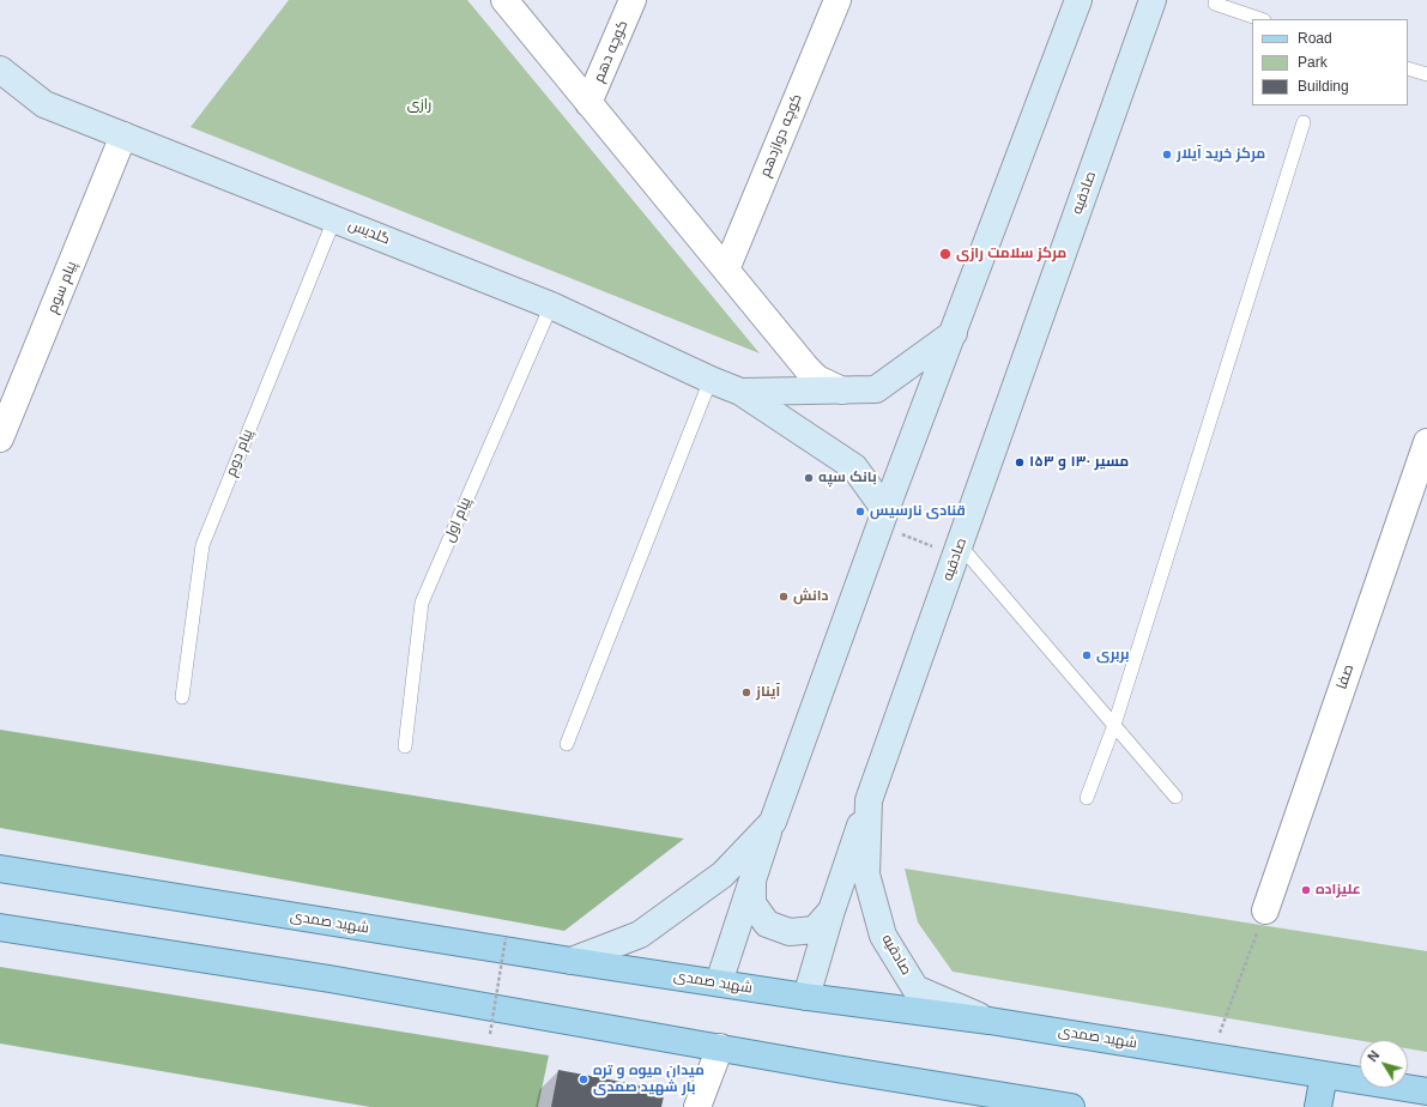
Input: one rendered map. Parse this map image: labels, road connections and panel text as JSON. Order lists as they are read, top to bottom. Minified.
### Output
{"streets":{"main road":["صادقیه","گلدیس","شهید صمدی"],"street":["کوچه دهم","کوچه دوازدهم","پیام سوم","صفا"],"lane":["پیام دوم","پیام اول"]},"crossings":[["صادقیه","شهید صمدی"],["گلدیس","پیام سوم"],["گلدیس","پیام دوم"],["گلدیس","پیام اول"]],"parks":["رازی"],"places":["مرکز خرید آیلار","مرکز سلامت رازی","مسیر ۱۳۰ و ۱۵۳","بانک سپه","قنادی نارسیس","دانش","بربری","آیناز","علیزاده","میدان میوه و تره بار شهید صمدی"],"legend":["Road","Park","Building"],"north":"top left"}
